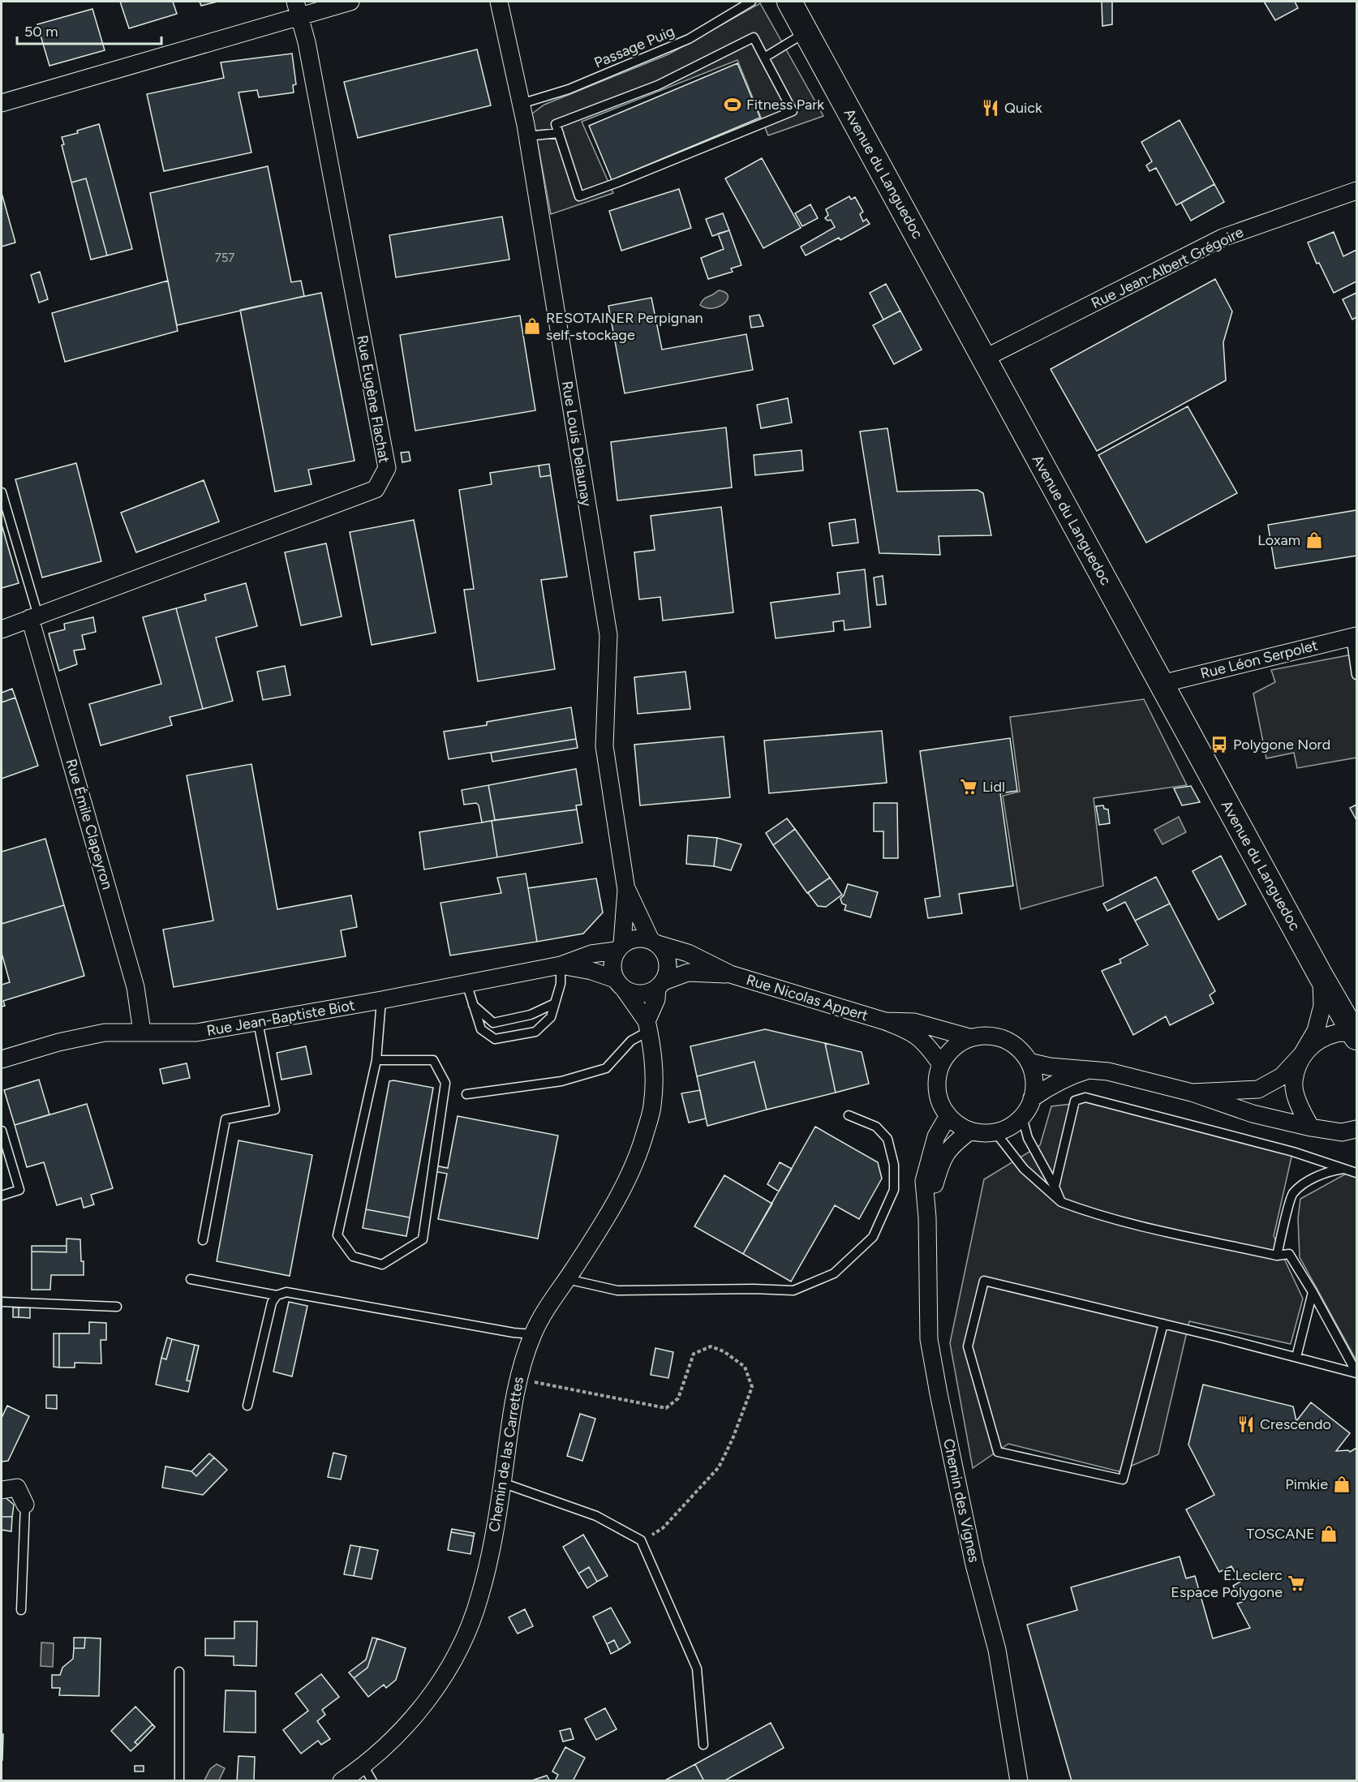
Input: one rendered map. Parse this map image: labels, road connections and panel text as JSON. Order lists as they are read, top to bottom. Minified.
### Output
{"streets":{"main road":["Avenue du Languedoc"],"street":["Rue Jean-Albert Grégoire","Rue Eugène Flachat","Rue Louis Delaunay","Rue Léon Serpolet","Rue Émile Clapeyron","Rue Nicolas Appert","Rue Jean-Baptiste Biot","Chemin de las Carrettes","Chemin des Vignes"],"lane":["Passage Puig"]},"crossings":[["Passage Puig","Rue Louis Delaunay"],["Avenue du Languedoc","Rue Jean-Albert Grégoire"],["Avenue du Languedoc","Rue Léon Serpolet"],["Rue Eugène Flachat","Rue Émile Clapeyron"],["Rue Louis Delaunay","Rue Nicolas Appert"],["Rue Louis Delaunay","Rue Jean-Baptiste Biot"],["Rue Louis Delaunay","Chemin de las Carrettes"],["Rue Émile Clapeyron","Rue Jean-Baptiste Biot"],["Rue Nicolas Appert","Rue Jean-Baptiste Biot"],["Rue Nicolas Appert","Chemin de las Carrettes"],["Rue Nicolas Appert","Chemin des Vignes"],["Rue Jean-Baptiste Biot","Chemin de las Carrettes"]],"places":{"sports":["Fitness Park"],"restaurant":["Quick","Crescendo"],"shop":["RESOTAINER Perpignan self-stockage","Loxam","Pimkie","TOSCANE"],"bus stop":["Polygone Nord"],"supermarket":["Lidl","E.Leclerc Espace Polygone"]},"house_numbers":["757"],"scale_bar":"50 m"}
